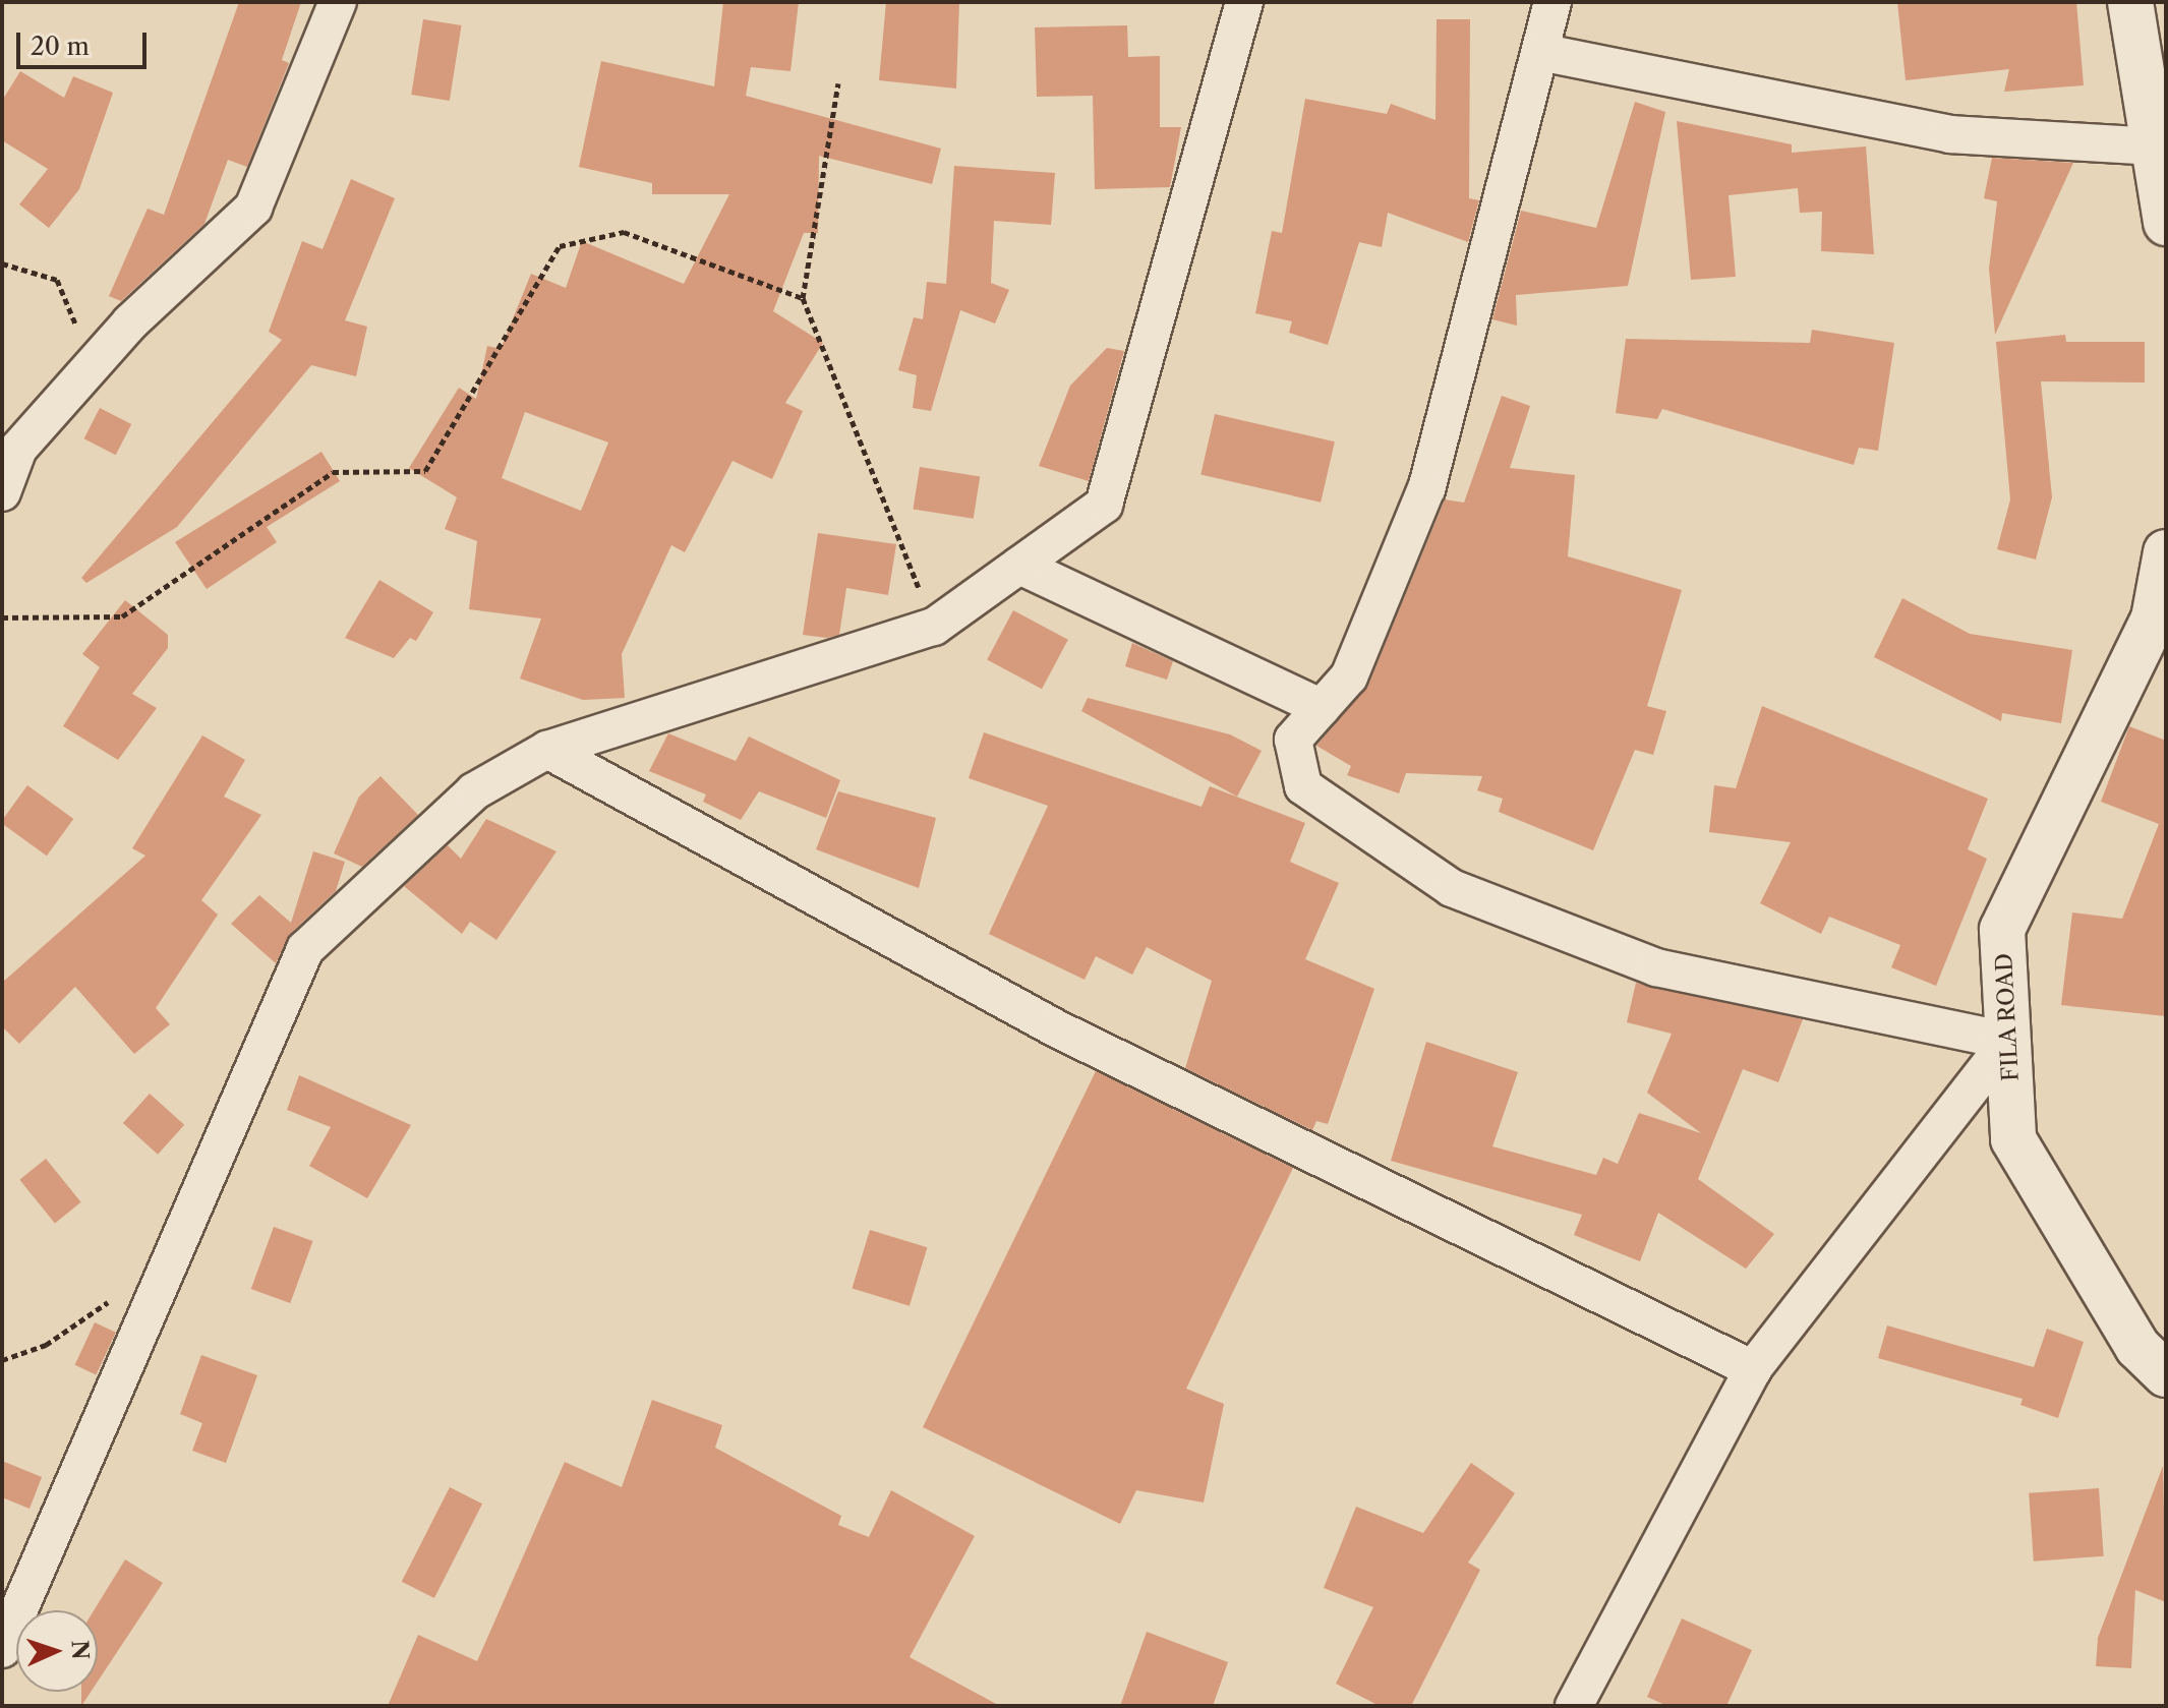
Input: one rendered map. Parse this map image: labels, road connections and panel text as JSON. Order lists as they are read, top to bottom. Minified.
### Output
{"streets":{"street":["FILA ROAD"]},"scale_bar":"20 m","north":"right"}
